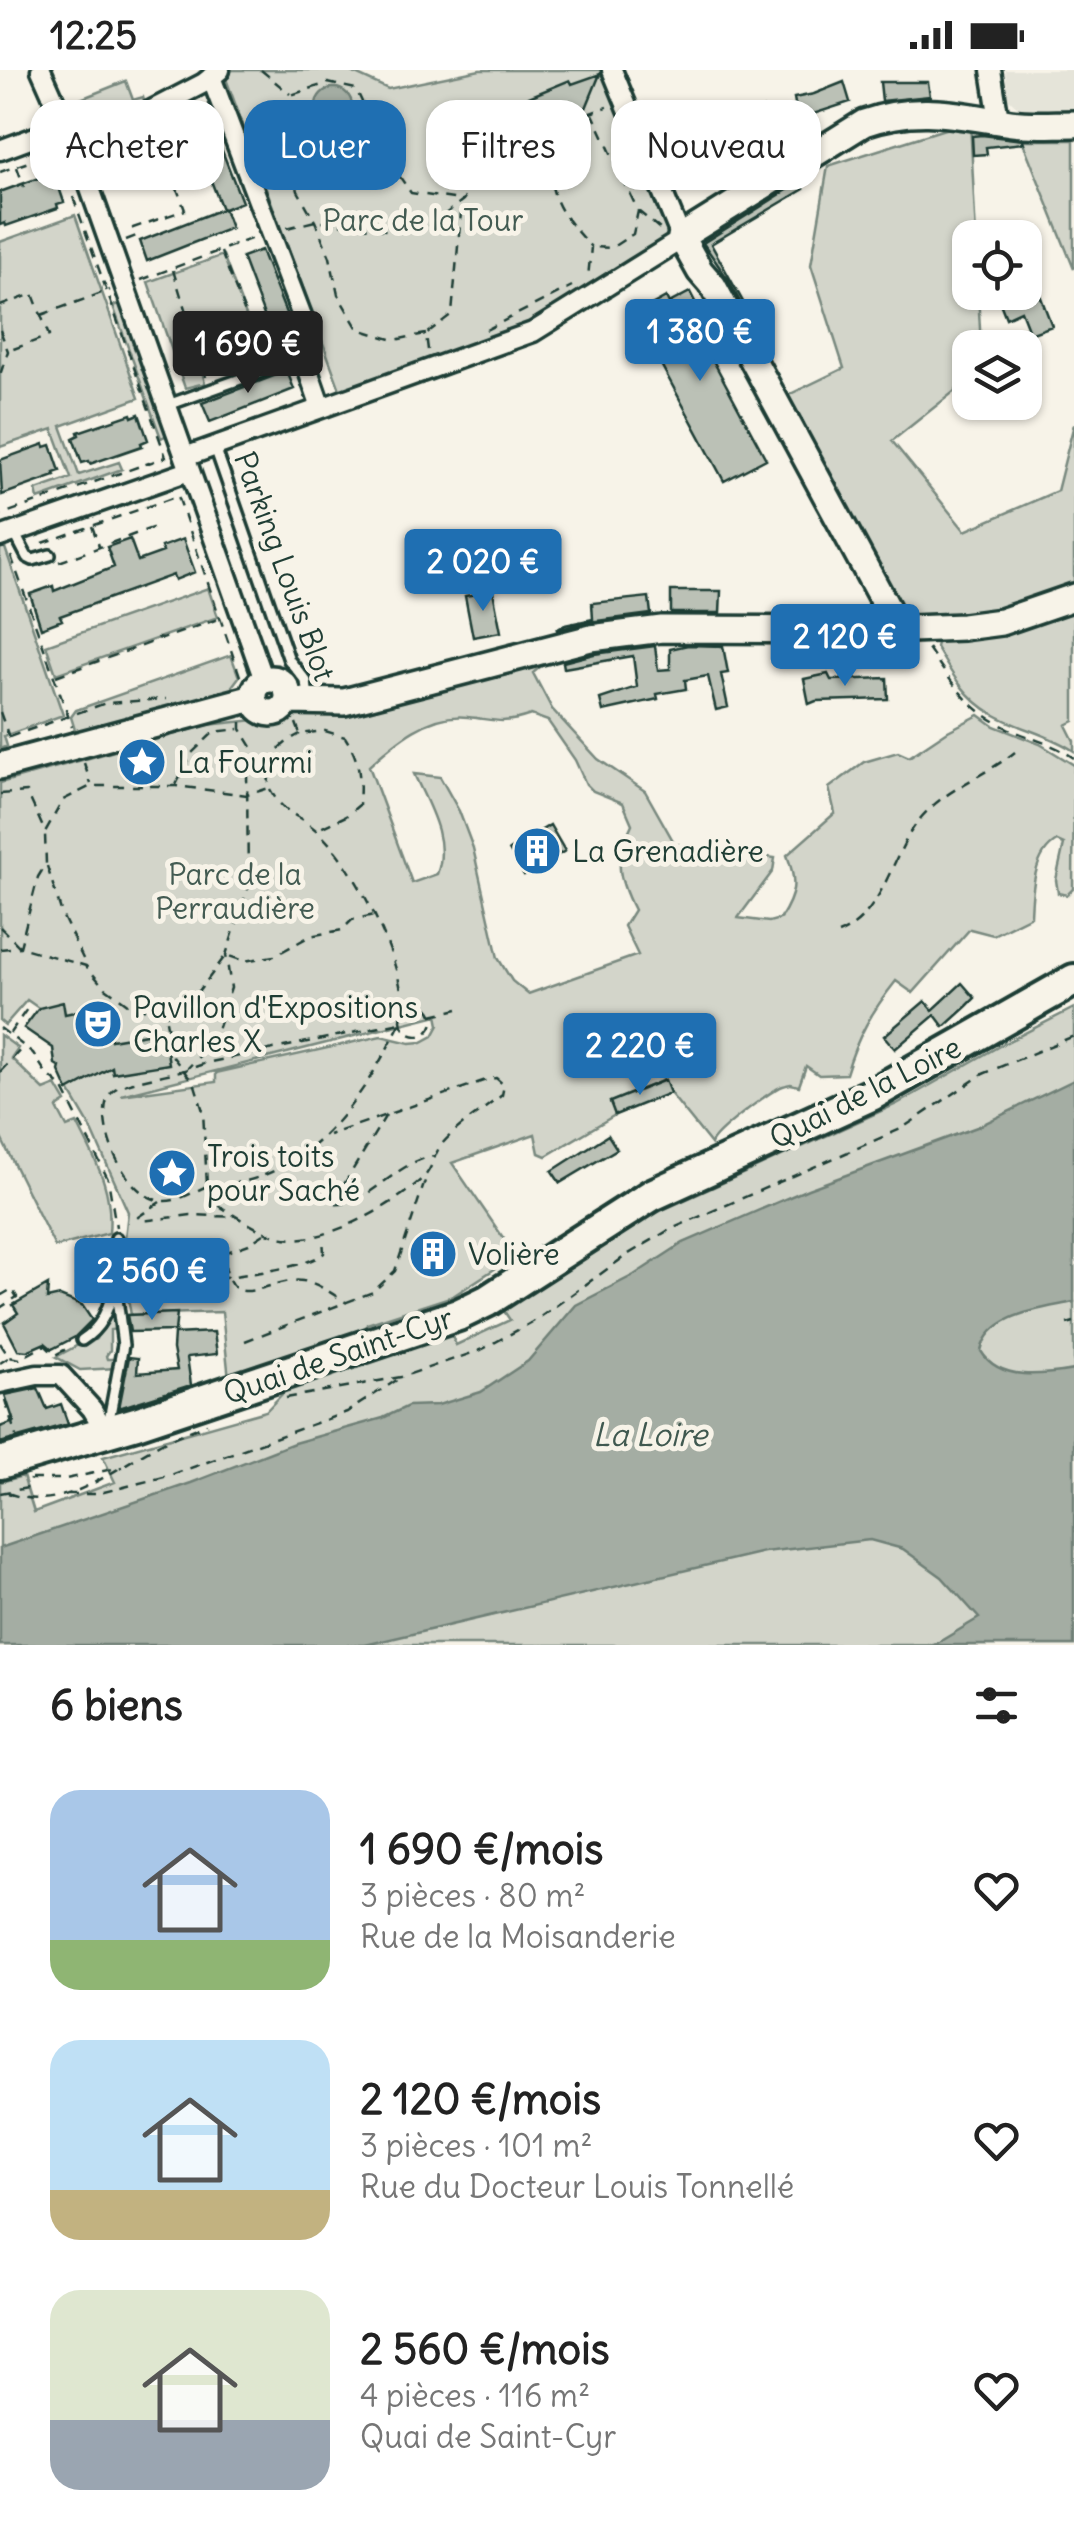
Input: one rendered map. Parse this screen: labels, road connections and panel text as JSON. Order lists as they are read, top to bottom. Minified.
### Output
{"streets":{"main road":["Quai de la Loire","Quai de Saint-Cyr"],"lane":["Parking Louis Blot"]},"crossings":[["Quai de la Loire","Quai de Saint-Cyr"]],"water":["La Loire"],"parks":["Parc de la Tour","Parc de la Perraudière"],"places":{"place":["La Fourmi","Trois toits pour Saché"],"building":["La Grenadière","Volière"],"theatre":["Pavillon d'Expositions Charles X"]},"page":{"status":"12:25","chip":["Acheter","Louer","Filtres","Nouveau"],"price":["1 380 €","1 690 €","2 020 €","2 120 €","2 220 €","2 560 €"],"heading":"6 biens","list":[{"name":"1 690 €/mois","note":"3 pièces · 80 m² · Rue de la Moisanderie"},{"name":"2 120 €/mois","note":"3 pièces · 101 m² · Rue du Docteur Louis Tonnellé"},{"name":"2 560 €/mois","note":"4 pièces · 116 m² · Quai de Saint-Cyr"}]}}
